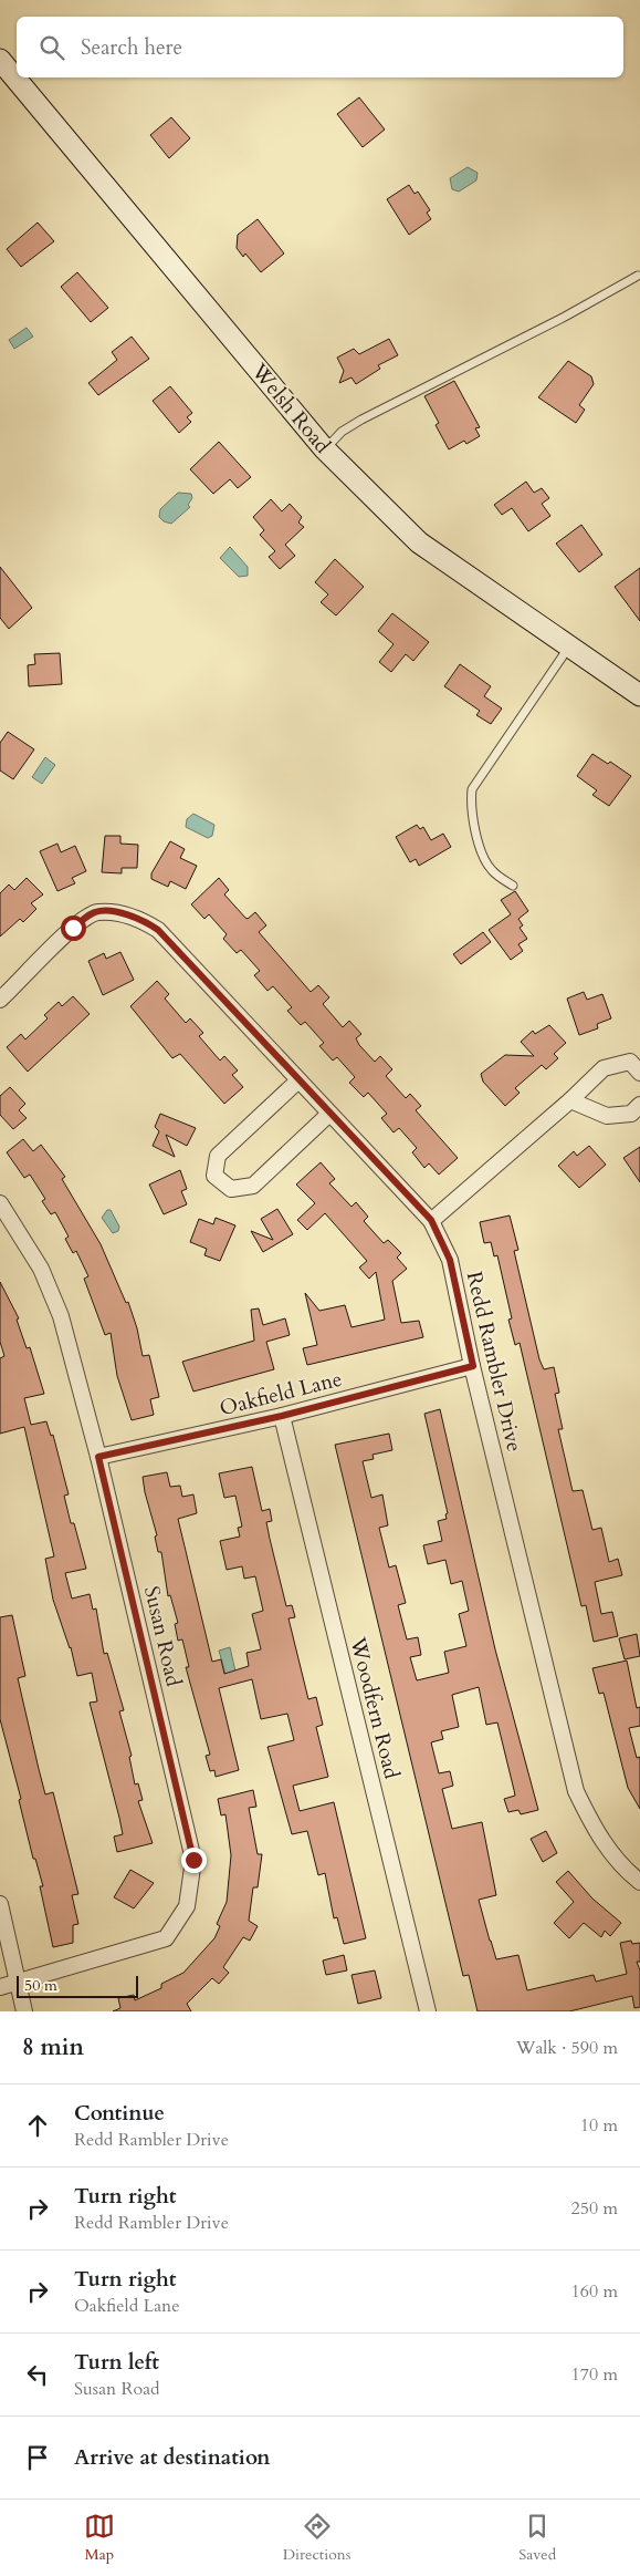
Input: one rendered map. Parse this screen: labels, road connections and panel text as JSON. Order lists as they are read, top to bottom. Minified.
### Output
{"streets":{"main road":["Welsh Road"],"street":["Redd Rambler Drive","Oakfield Lane","Susan Road","Woodfern Road"]},"crossings":[["Redd Rambler Drive","Oakfield Lane"],["Oakfield Lane","Susan Road"],["Oakfield Lane","Woodfern Road"]],"scale_bar":"50 m","page":{"search":"Search here","scale":"50 m","heading":["8 min","Walk · 590 m"],"list":[["Continue","Redd Rambler Drive","10 m"],["Turn right","Redd Rambler Drive","250 m"],["Turn right","Oakfield Lane","160 m"],["Turn left","Susan Road","170 m"],"Arrive at destination"],"nav":["Map","Directions","Saved"]}}
